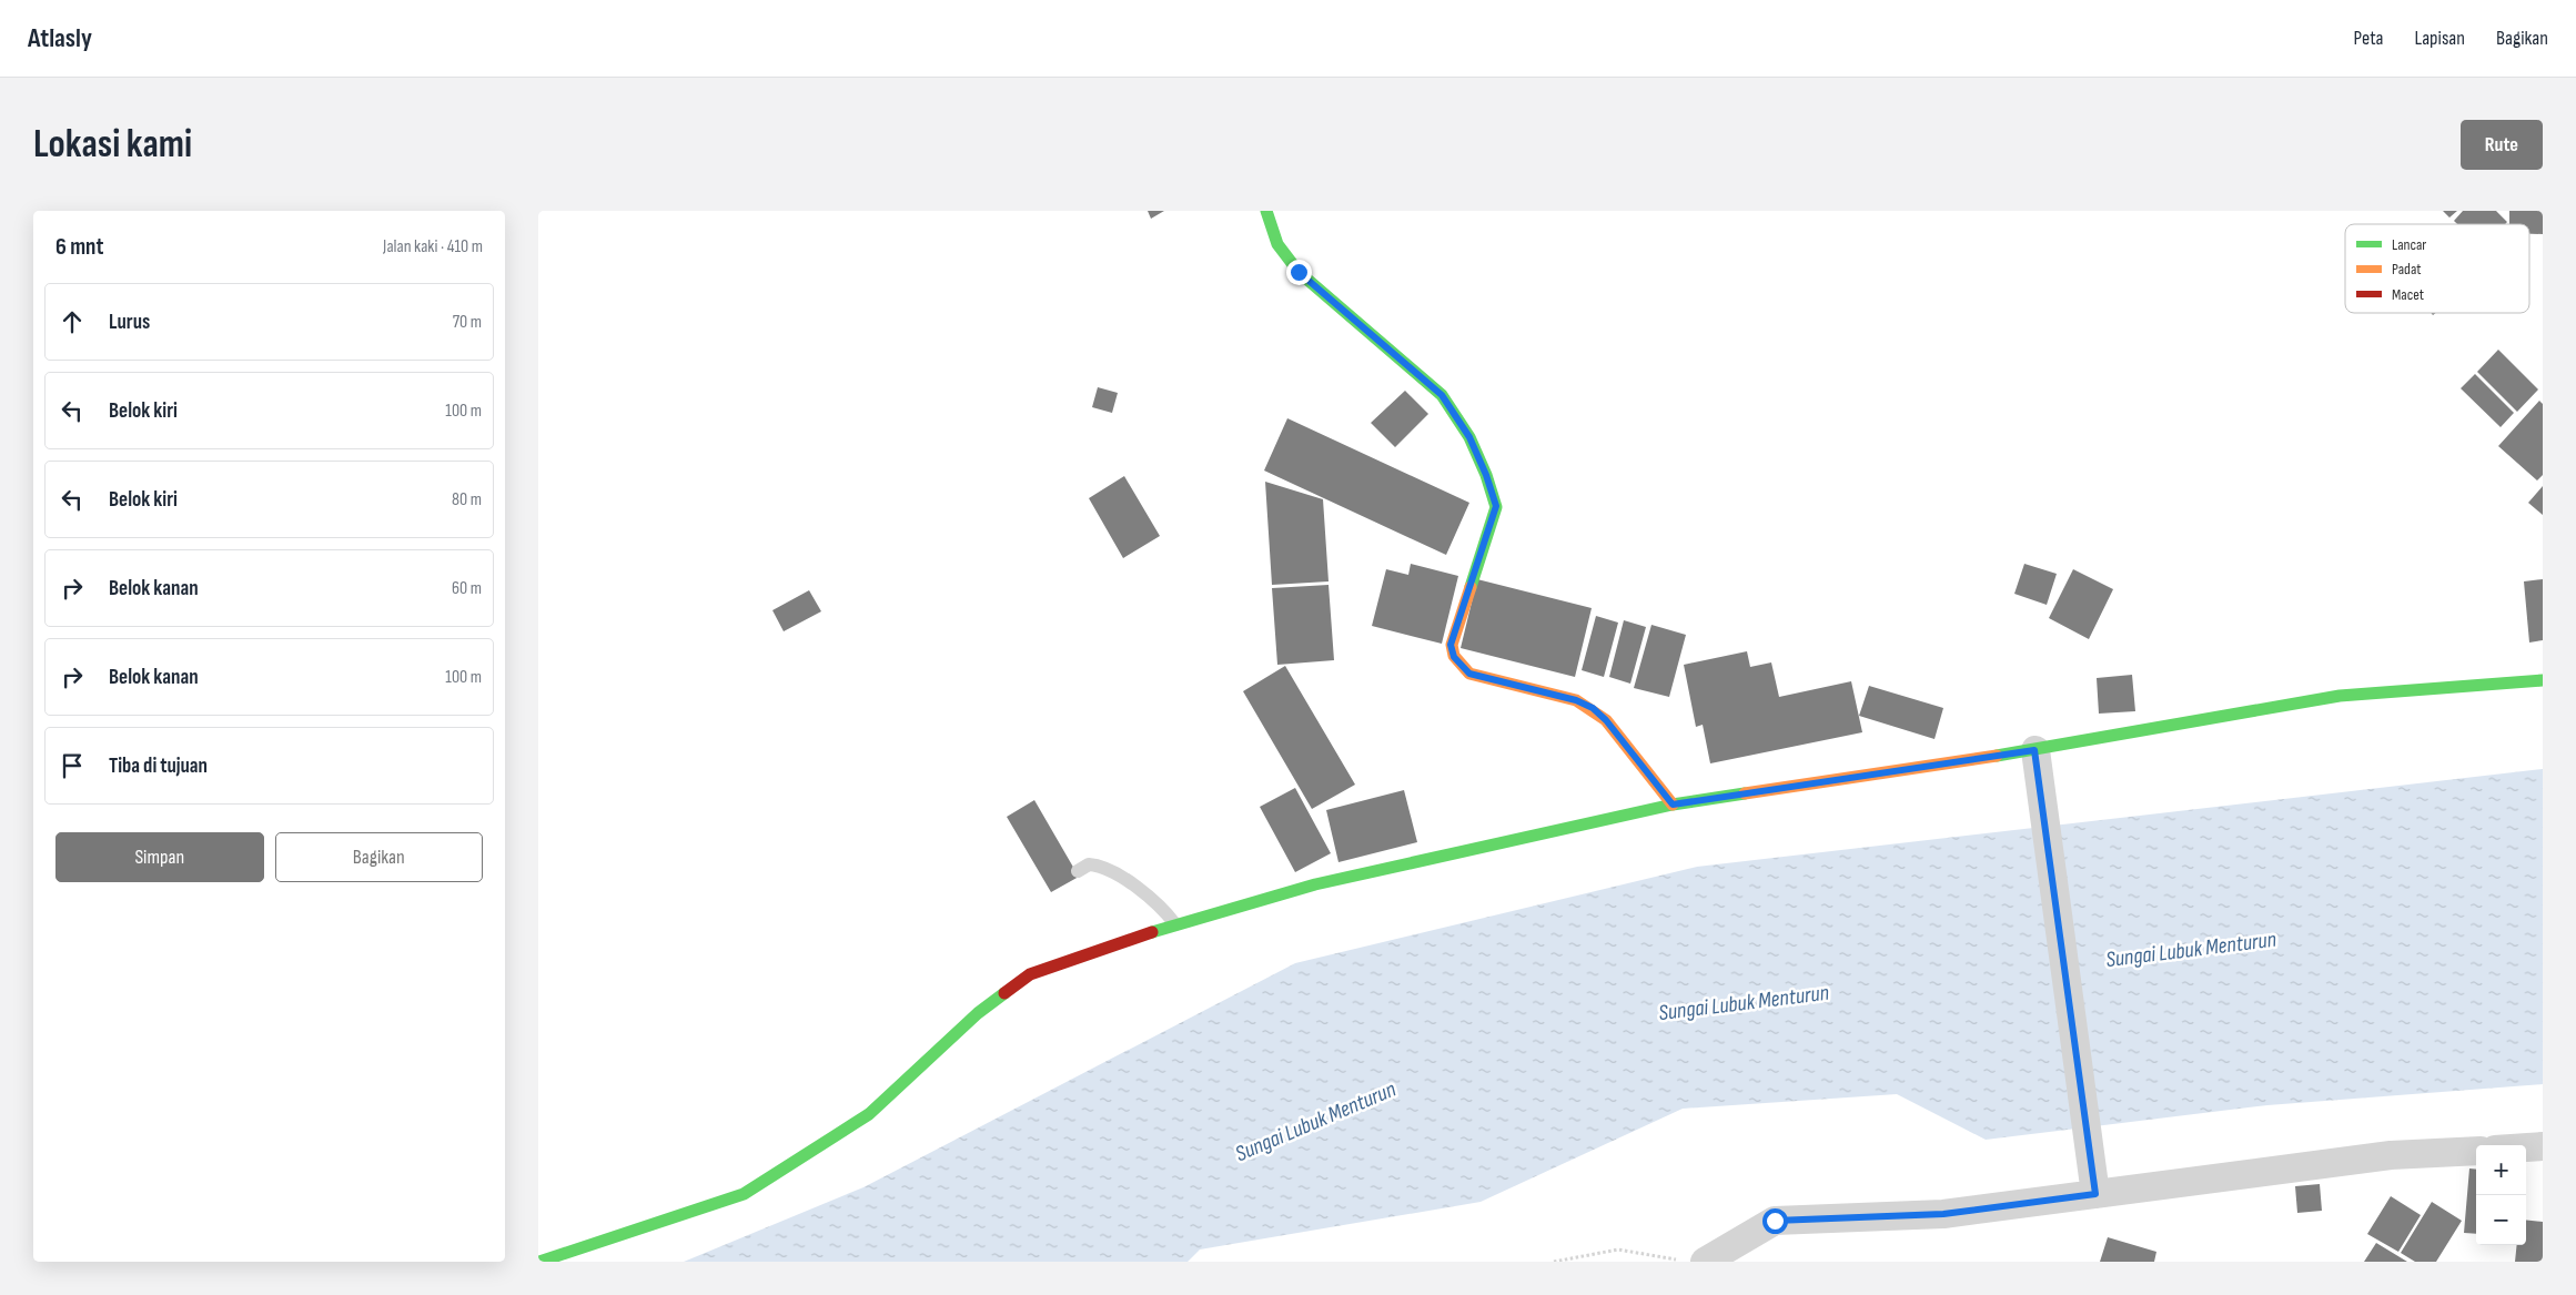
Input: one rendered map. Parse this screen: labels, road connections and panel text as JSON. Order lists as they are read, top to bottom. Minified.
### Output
{"water":["Sungai Lubuk Menturun"],"legend":["Lancar","Padat","Macet"],"page":{"header":"Atlasly","nav":["Peta","Lapisan","Bagikan"],"buttons":["Rute",["Simpan","Bagikan"]],"title":"Lokasi kami","heading":["6 mnt","Jalan kaki · 410 m"],"list":[["Lurus","70 m"],["Belok kiri","100 m"],["Belok kiri","80 m"],["Belok kanan","60 m"],["Belok kanan","100 m"],"Tiba di tujuan"],"map_buttons":["+","−"]}}
